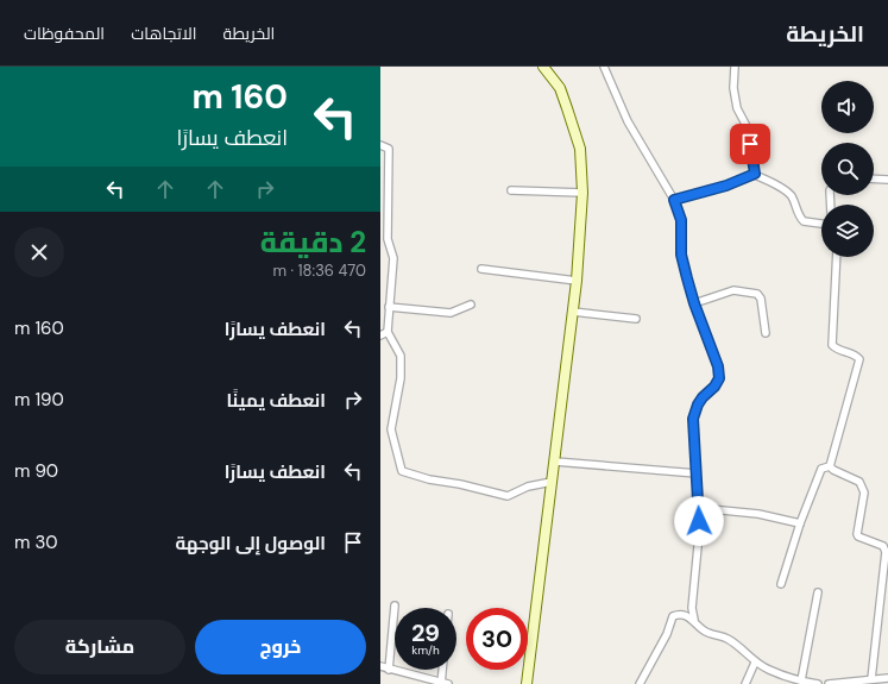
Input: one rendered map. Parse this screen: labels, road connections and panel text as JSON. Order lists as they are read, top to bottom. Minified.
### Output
{"page":{"header":"الخريطة","nav":["الخريطة","الاتجاهات","المحفوظات"],"turn":["160 m","انعطف يسارًا"],"heading":["2 دقيقة","470 m · 18:36"],"list":[{"name":"انعطف يسارًا","value":"160 m"},{"name":"انعطف يمينًا","value":"190 m"},{"name":"انعطف يسارًا","value":"90 m"},{"name":"الوصول إلى الوجهة","value":"30 m"}],"speed":"29 km/h","limit":"30","buttons":["خروج","مشاركة"]}}
